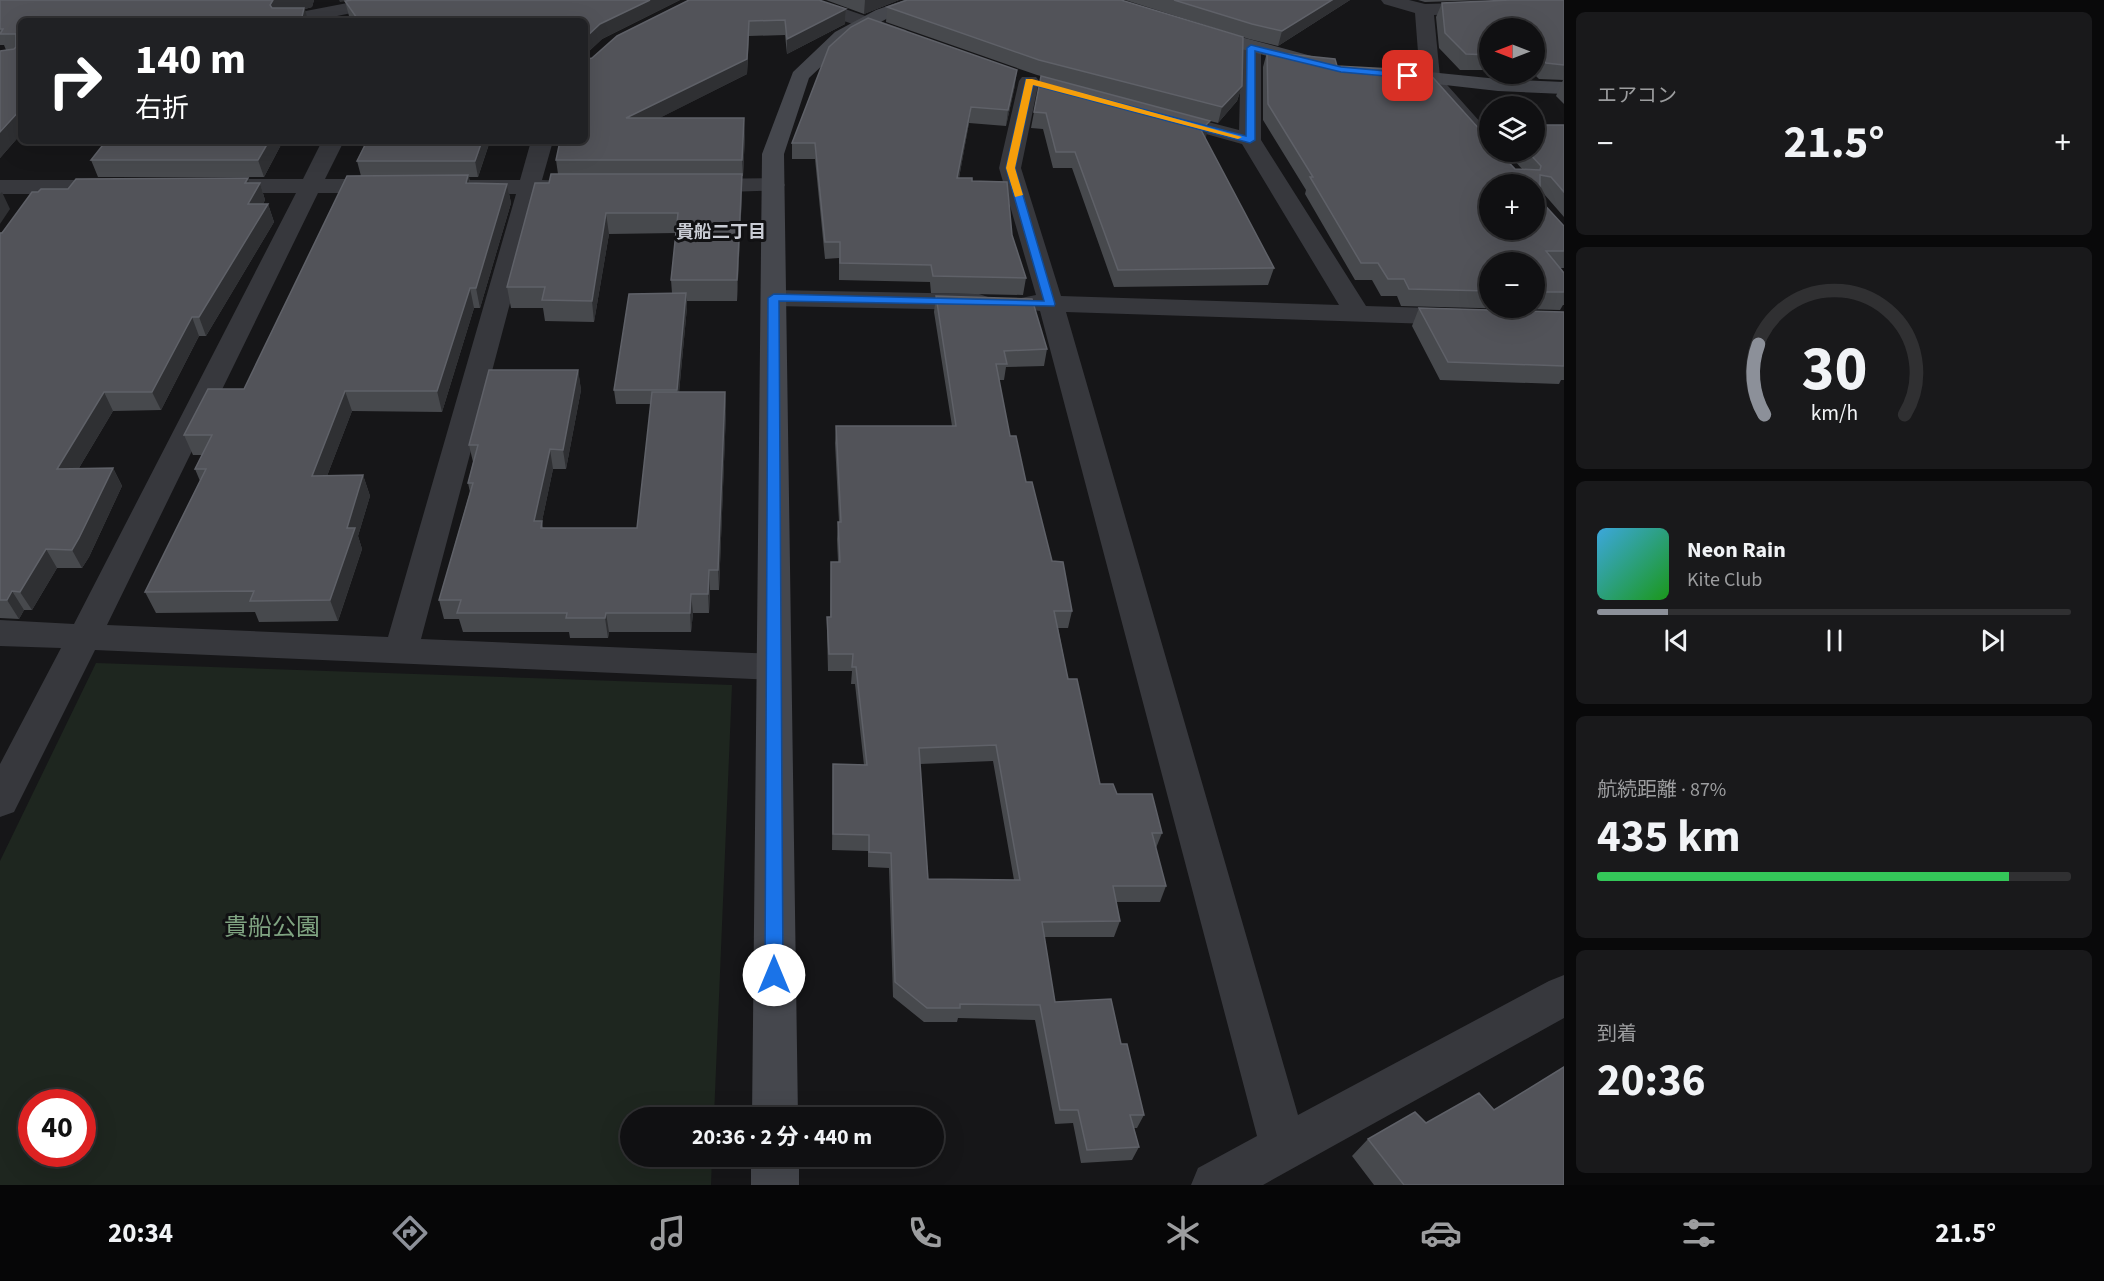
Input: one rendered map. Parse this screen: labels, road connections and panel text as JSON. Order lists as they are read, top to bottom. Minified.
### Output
{"districts":["貴船二丁目"],"parks":["貴船公園"],"north":"left","page":{"tile":["エアコン",["航続距離 · 87%","435 km"],["到着","20:36"]],"map_buttons":["+","−"],"turn":["140 m","右折"],"heat":["−","21.5°","+"],"song":["Neon Rain","Kite Club"],"limit":"40","trip":"20:36 · 2 分 · 440 m","tabs":["20:34","21.5°"],"gauge":["30","km/h"]}}
